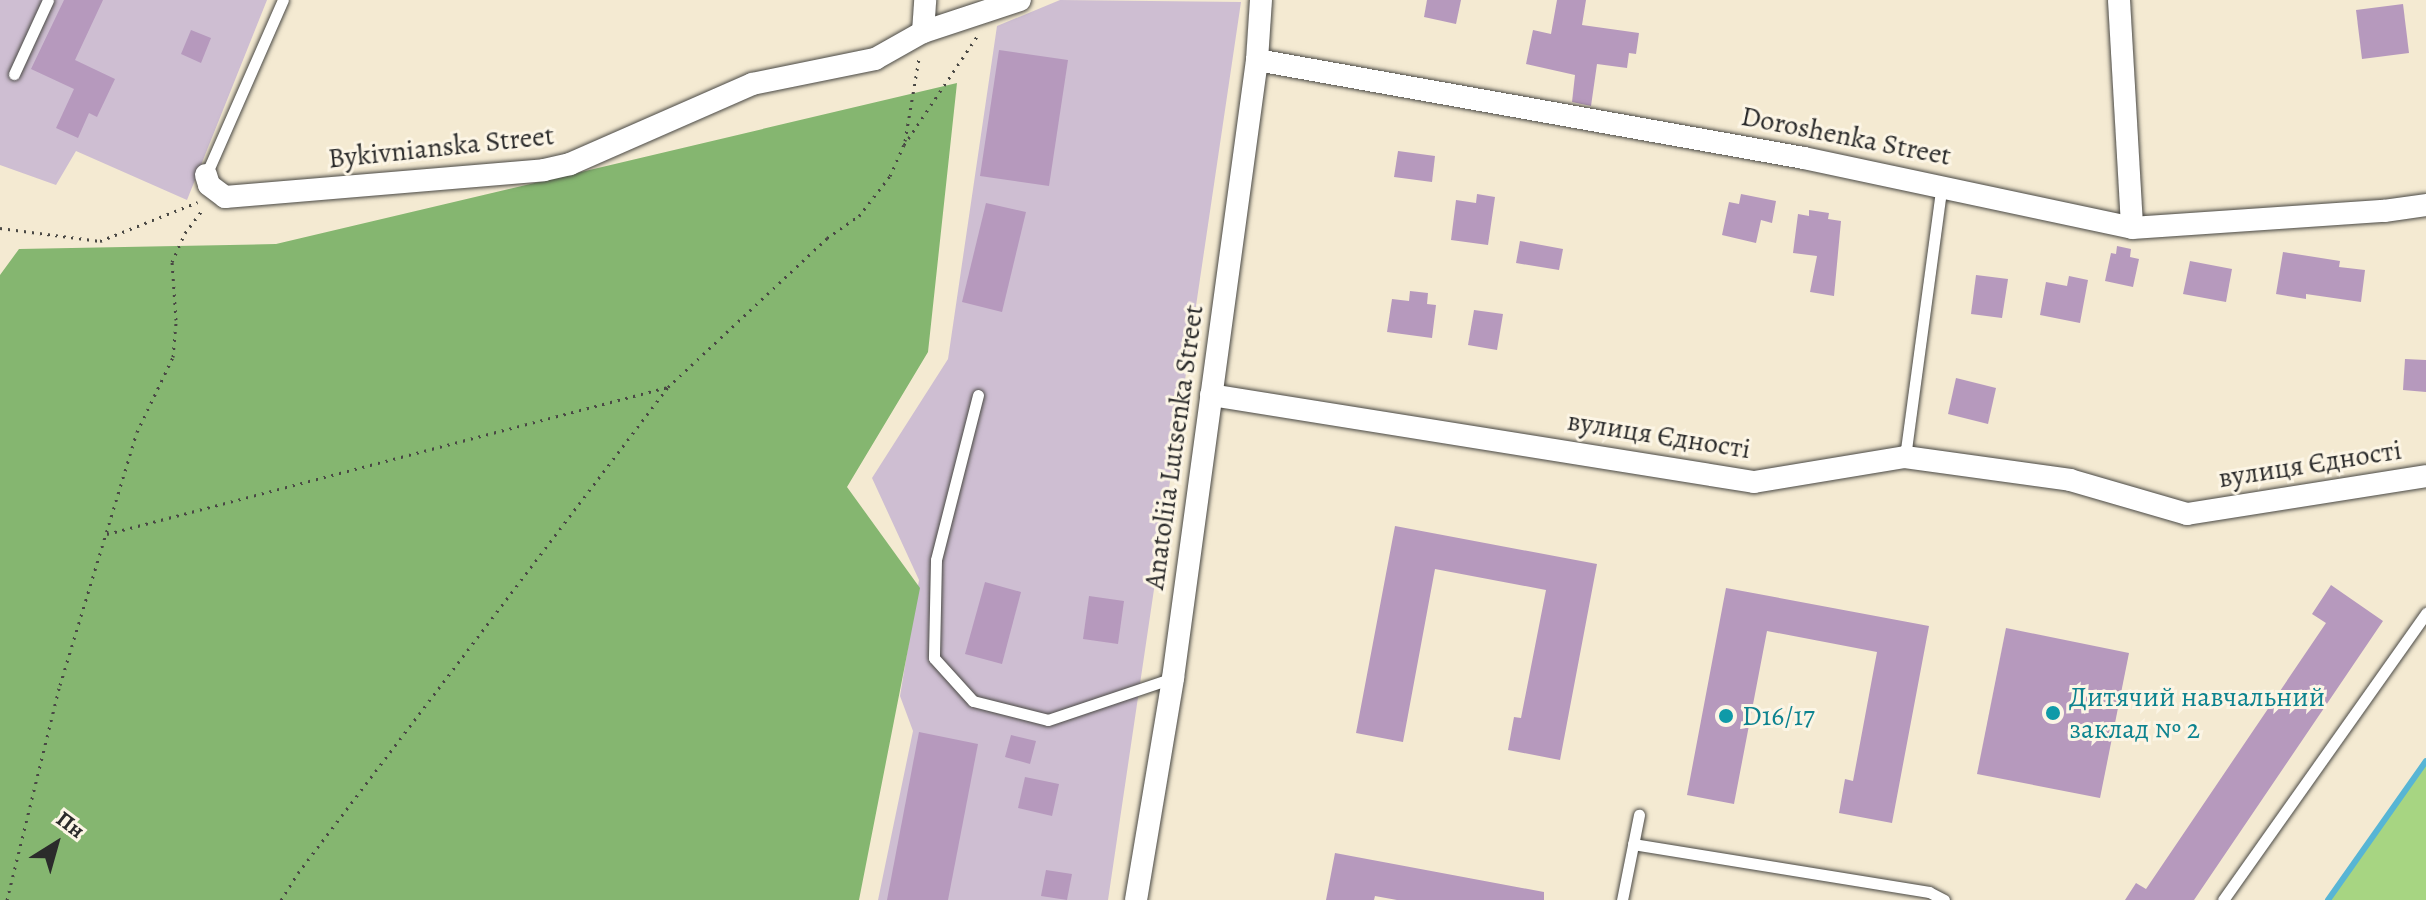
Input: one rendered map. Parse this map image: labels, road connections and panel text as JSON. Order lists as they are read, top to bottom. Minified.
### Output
{"streets":{"street":["Doroshenka Street","Bykivnianska Street","вулиця Єдності","Anatoliia Lutsenka Street"]},"crossings":[["Doroshenka Street","Anatoliia Lutsenka Street"],["вулиця Єдності","Anatoliia Lutsenka Street"]],"places":["Дитячий навчальний заклад № 2","D16/17"],"north":"top right"}
